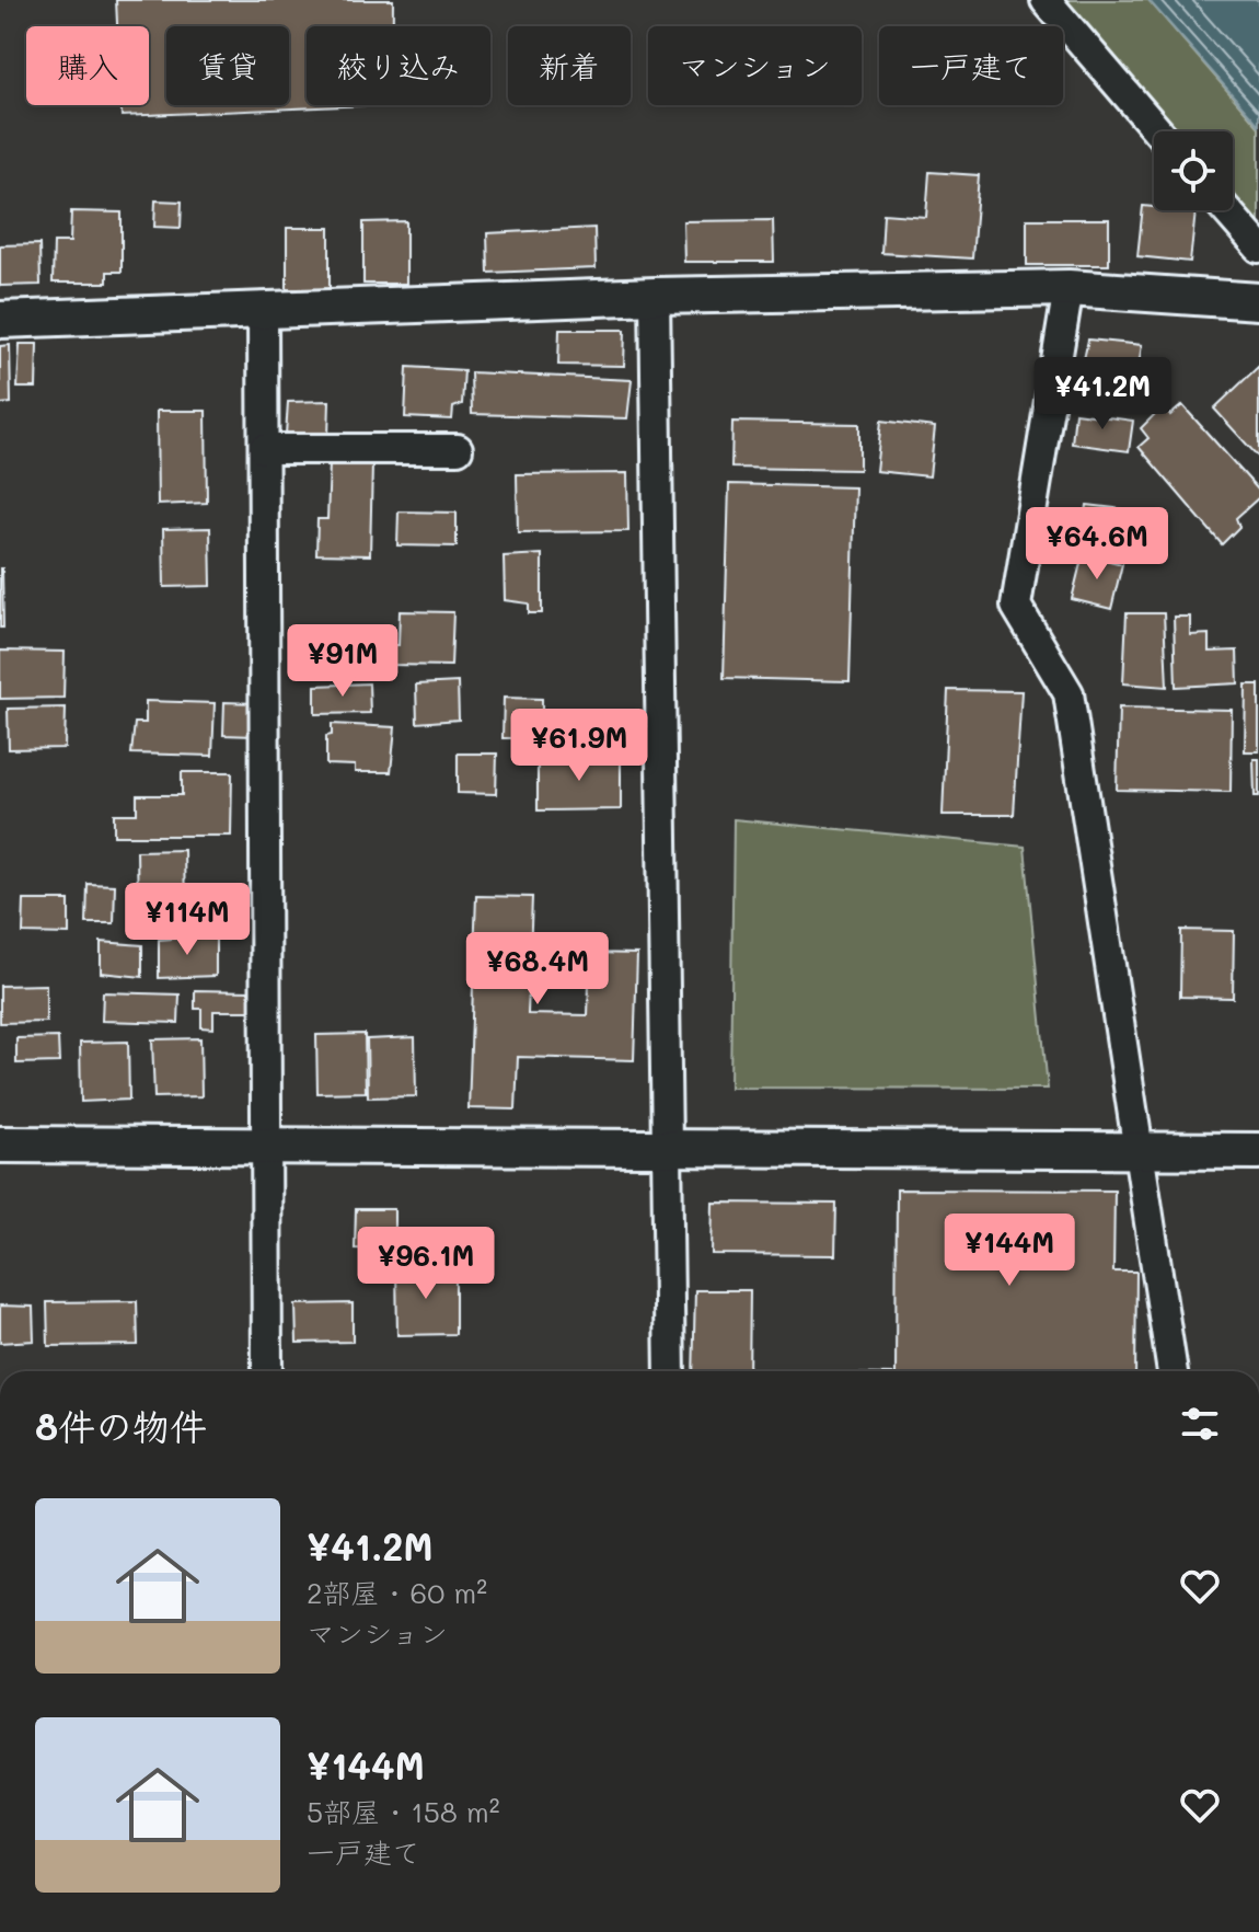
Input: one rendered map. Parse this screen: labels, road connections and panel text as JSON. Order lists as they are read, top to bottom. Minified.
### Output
{"page":{"chip":["購入","賃貸","絞り込み","新着","マンション","一戸建て"],"price":["¥41.2M","¥64.6M","¥91M","¥61.9M","¥114M","¥68.4M","¥144M","¥96.1M"],"heading":"8件の物件","list":[{"name":"¥41.2M","note":"2部屋 · 60 m² · マンション"},{"name":"¥144M","note":"5部屋 · 158 m² · 一戸建て"}]}}
